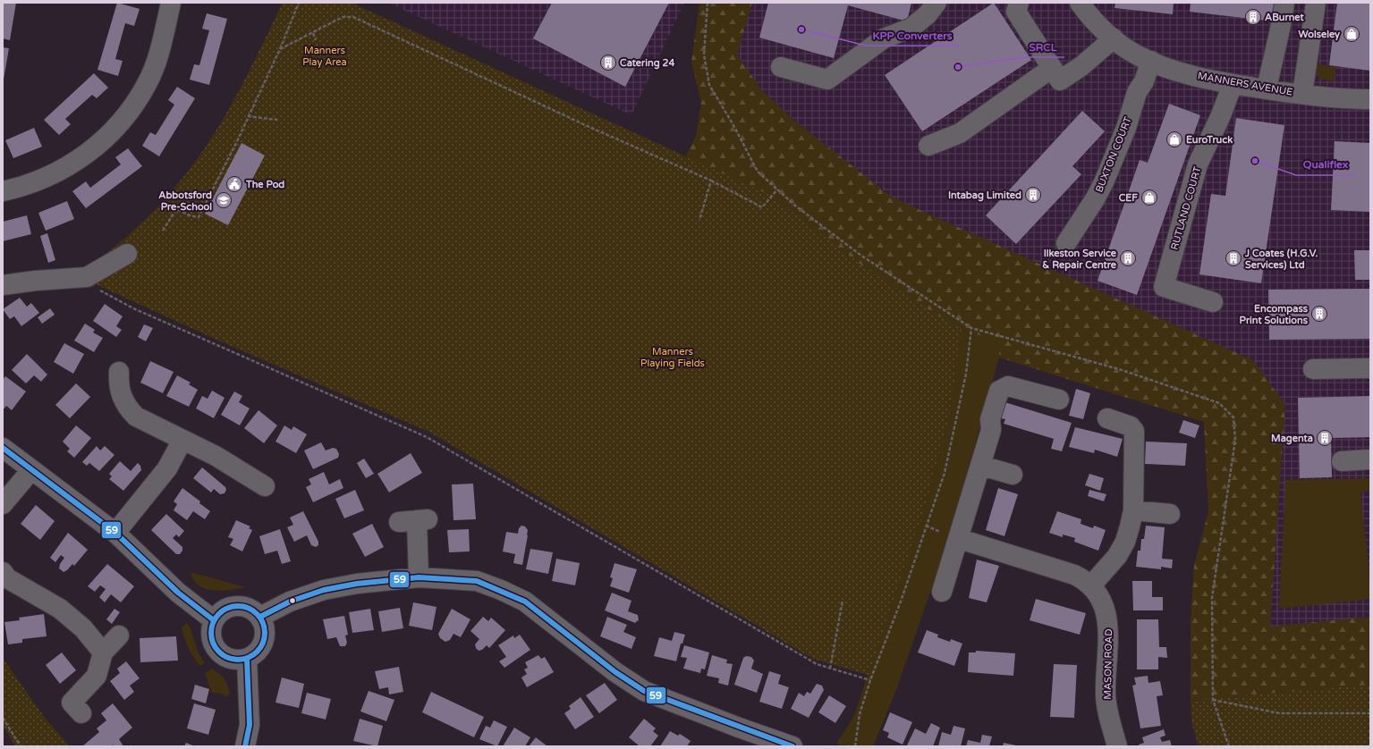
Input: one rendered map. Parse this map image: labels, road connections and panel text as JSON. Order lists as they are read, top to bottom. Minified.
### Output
{"streets":{"street":["MANNERS AVENUE","BUXTON COURT","RUTLAND COURT","MASON ROAD"]},"crossings":[["MANNERS AVENUE","BUXTON COURT"],["MANNERS AVENUE","RUTLAND COURT"]],"parks":["Manners Play Area","Manners Playing Fields"],"places":{"building":["ABurnet","Catering 24","Intabag Limited","Ilkeston Service & Repair Centre","J Coates (H.G.V. Services) Ltd","Encompass Print Solutions","Magenta"],"other":["KPP Converters","SRCL","Qualiflex"],"shop":["Wolseley","EuroTruck","CEF"],"public building":["The Pod"],"school or university":["Abbotsford Pre-School"]},"lines":["transit line 59"]}
